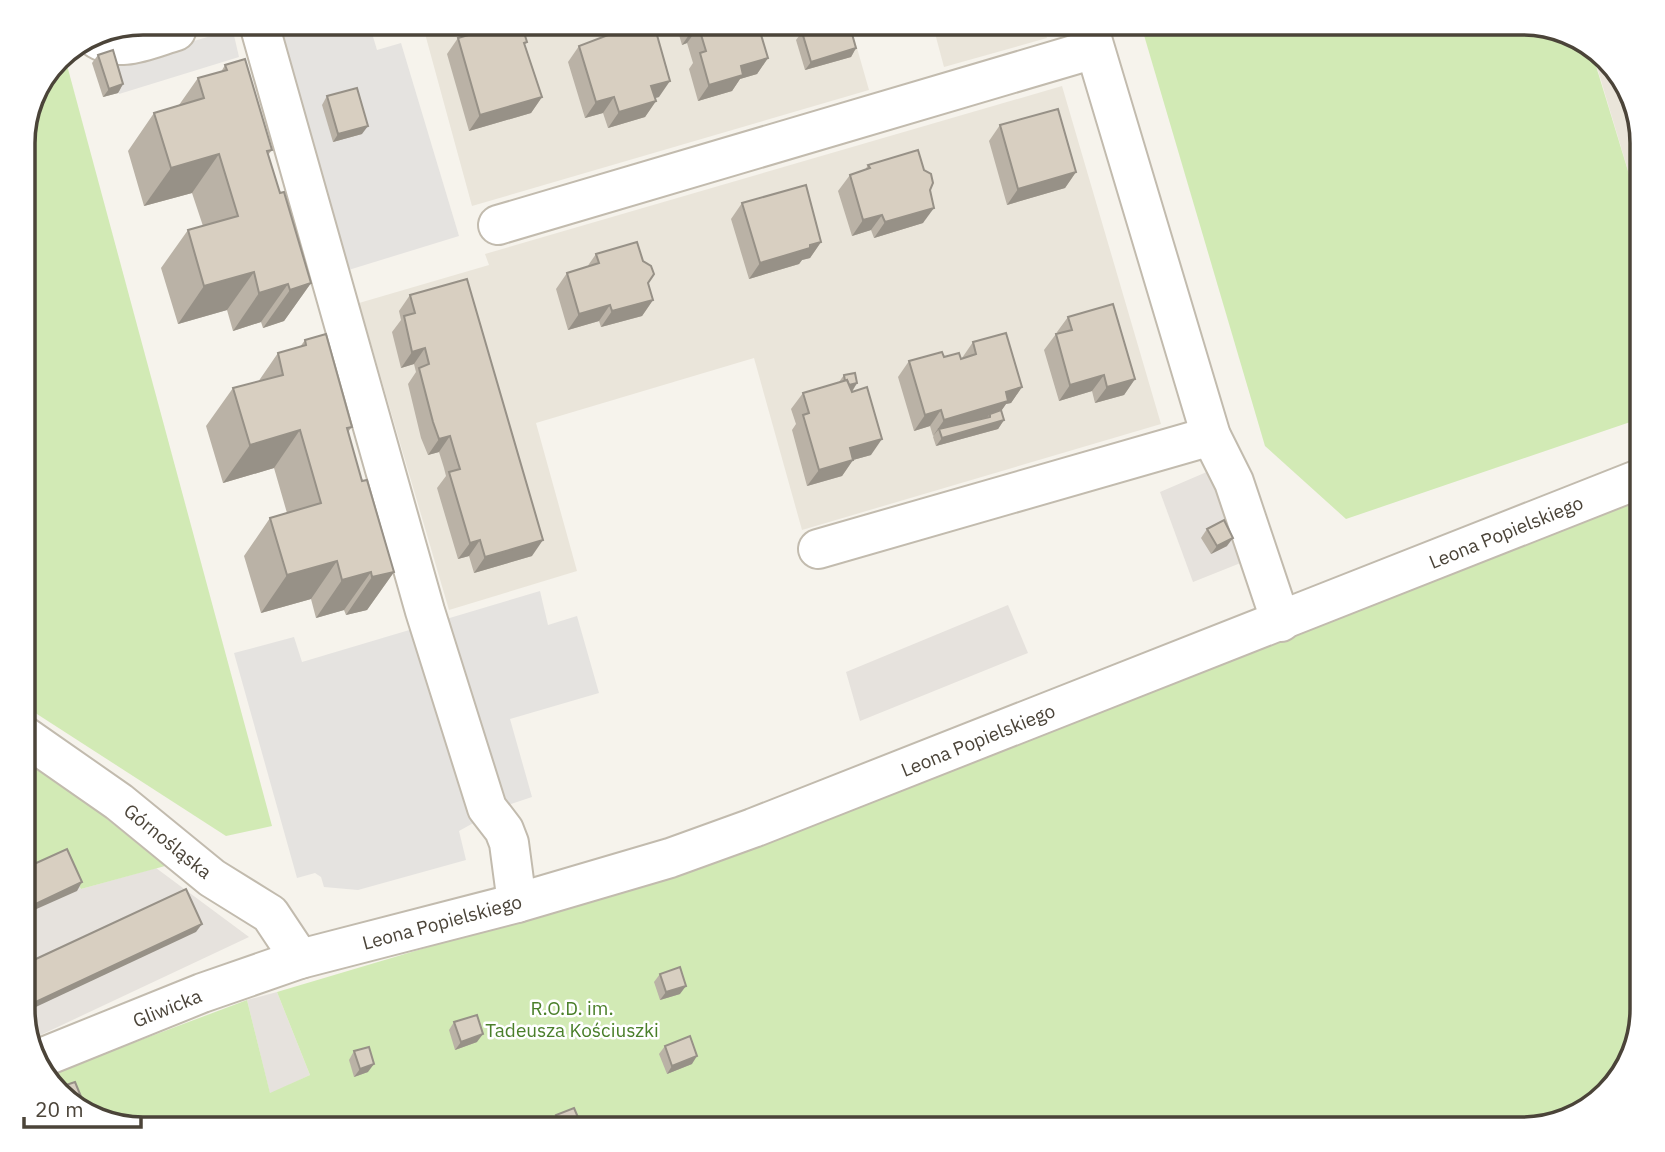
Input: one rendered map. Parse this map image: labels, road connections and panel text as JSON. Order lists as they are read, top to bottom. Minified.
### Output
{"streets":{"street":["Leona Popielskiego","Górnośląska","Gliwicka"]},"crossings":[["Leona Popielskiego","Górnośląska"],["Leona Popielskiego","Gliwicka"],["Górnośląska","Gliwicka"]],"parks":["R.O.D. im. Tadeusza Kościuszki"],"scale_bar":"20 m"}
